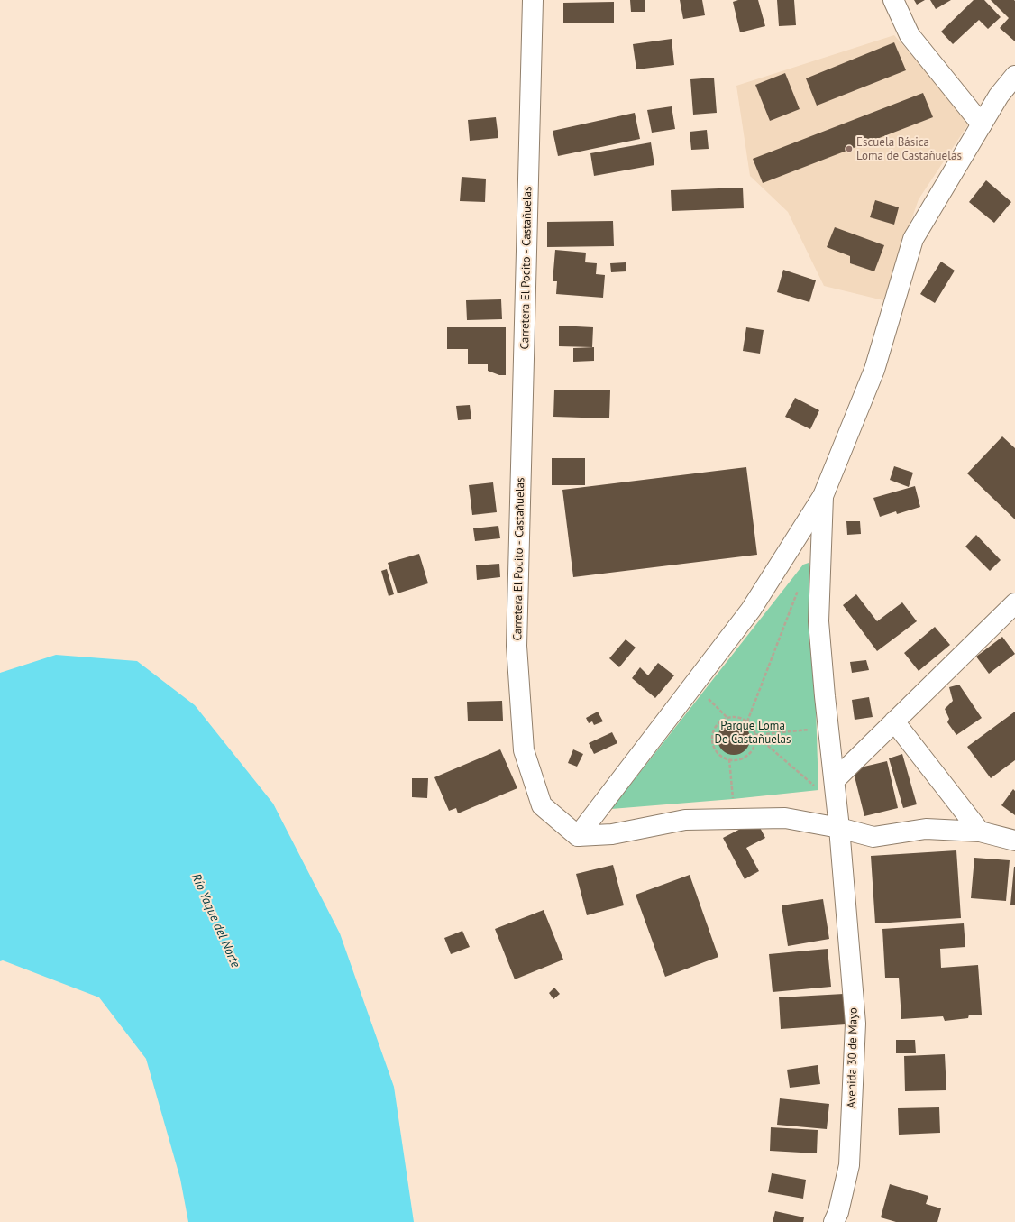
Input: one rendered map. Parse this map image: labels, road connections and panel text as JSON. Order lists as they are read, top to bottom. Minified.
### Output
{"streets":{"main road":["Carretera El Pocito - Castañuelas","Avenida 30 de Mayo"]},"water":["Río Yaque del Norte"],"parks":["Parque Loma De Castañuelas"],"places":["Escuela Básica Loma de Castañuelas"]}
